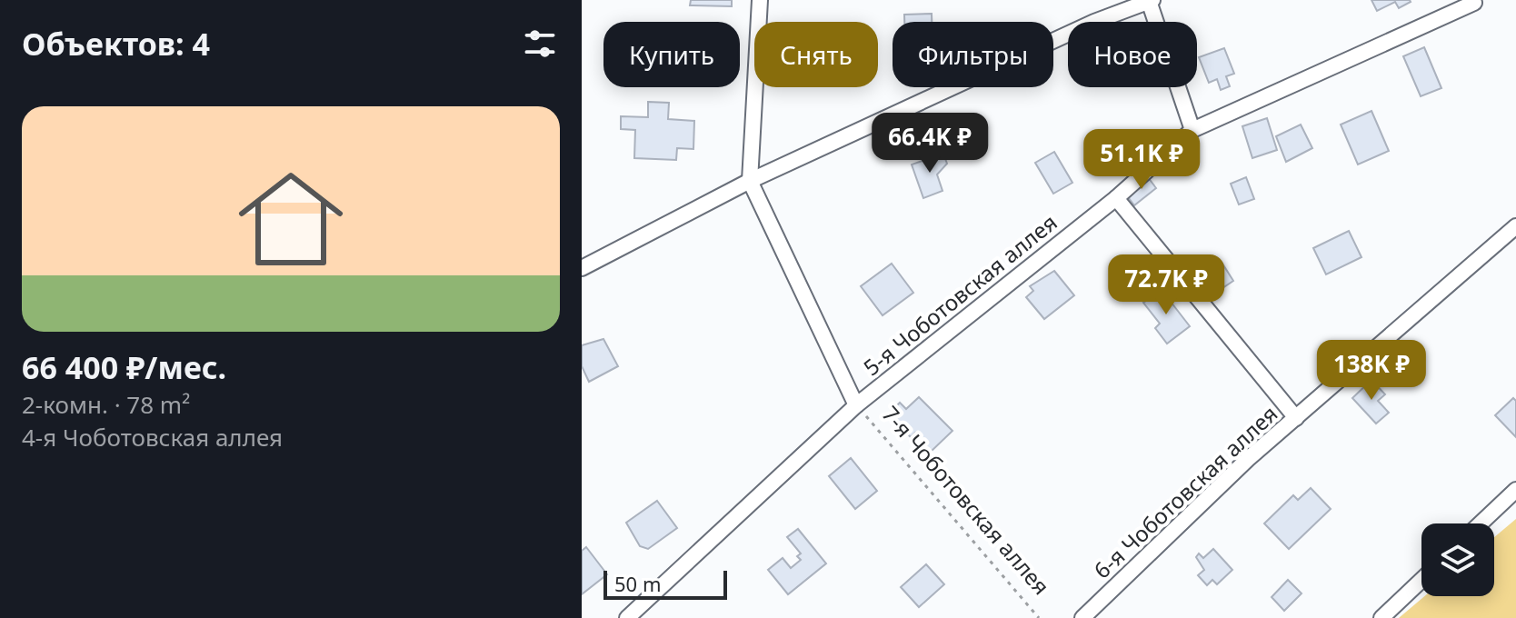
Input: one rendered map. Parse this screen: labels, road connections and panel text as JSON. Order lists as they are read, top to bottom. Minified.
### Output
{"streets":{"street":["5-я Чоботовская аллея","6-я Чоботовская аллея","7-я Чоботовская аллея"]},"crossings":[["5-я Чоботовская аллея","7-я Чоботовская аллея"]],"scale_bar":"50 m","page":{"heading":"Объектов: 4","chip":["Купить","Снять","Фильтры","Новое"],"list":[{"name":"66 400 ₽/мес.","note":"2-комн. · 78 m² · 4-я Чоботовская аллея"}],"price":["66.4K ₽","51.1K ₽","72.7K ₽","138K ₽"],"scale":"50 m"}}
